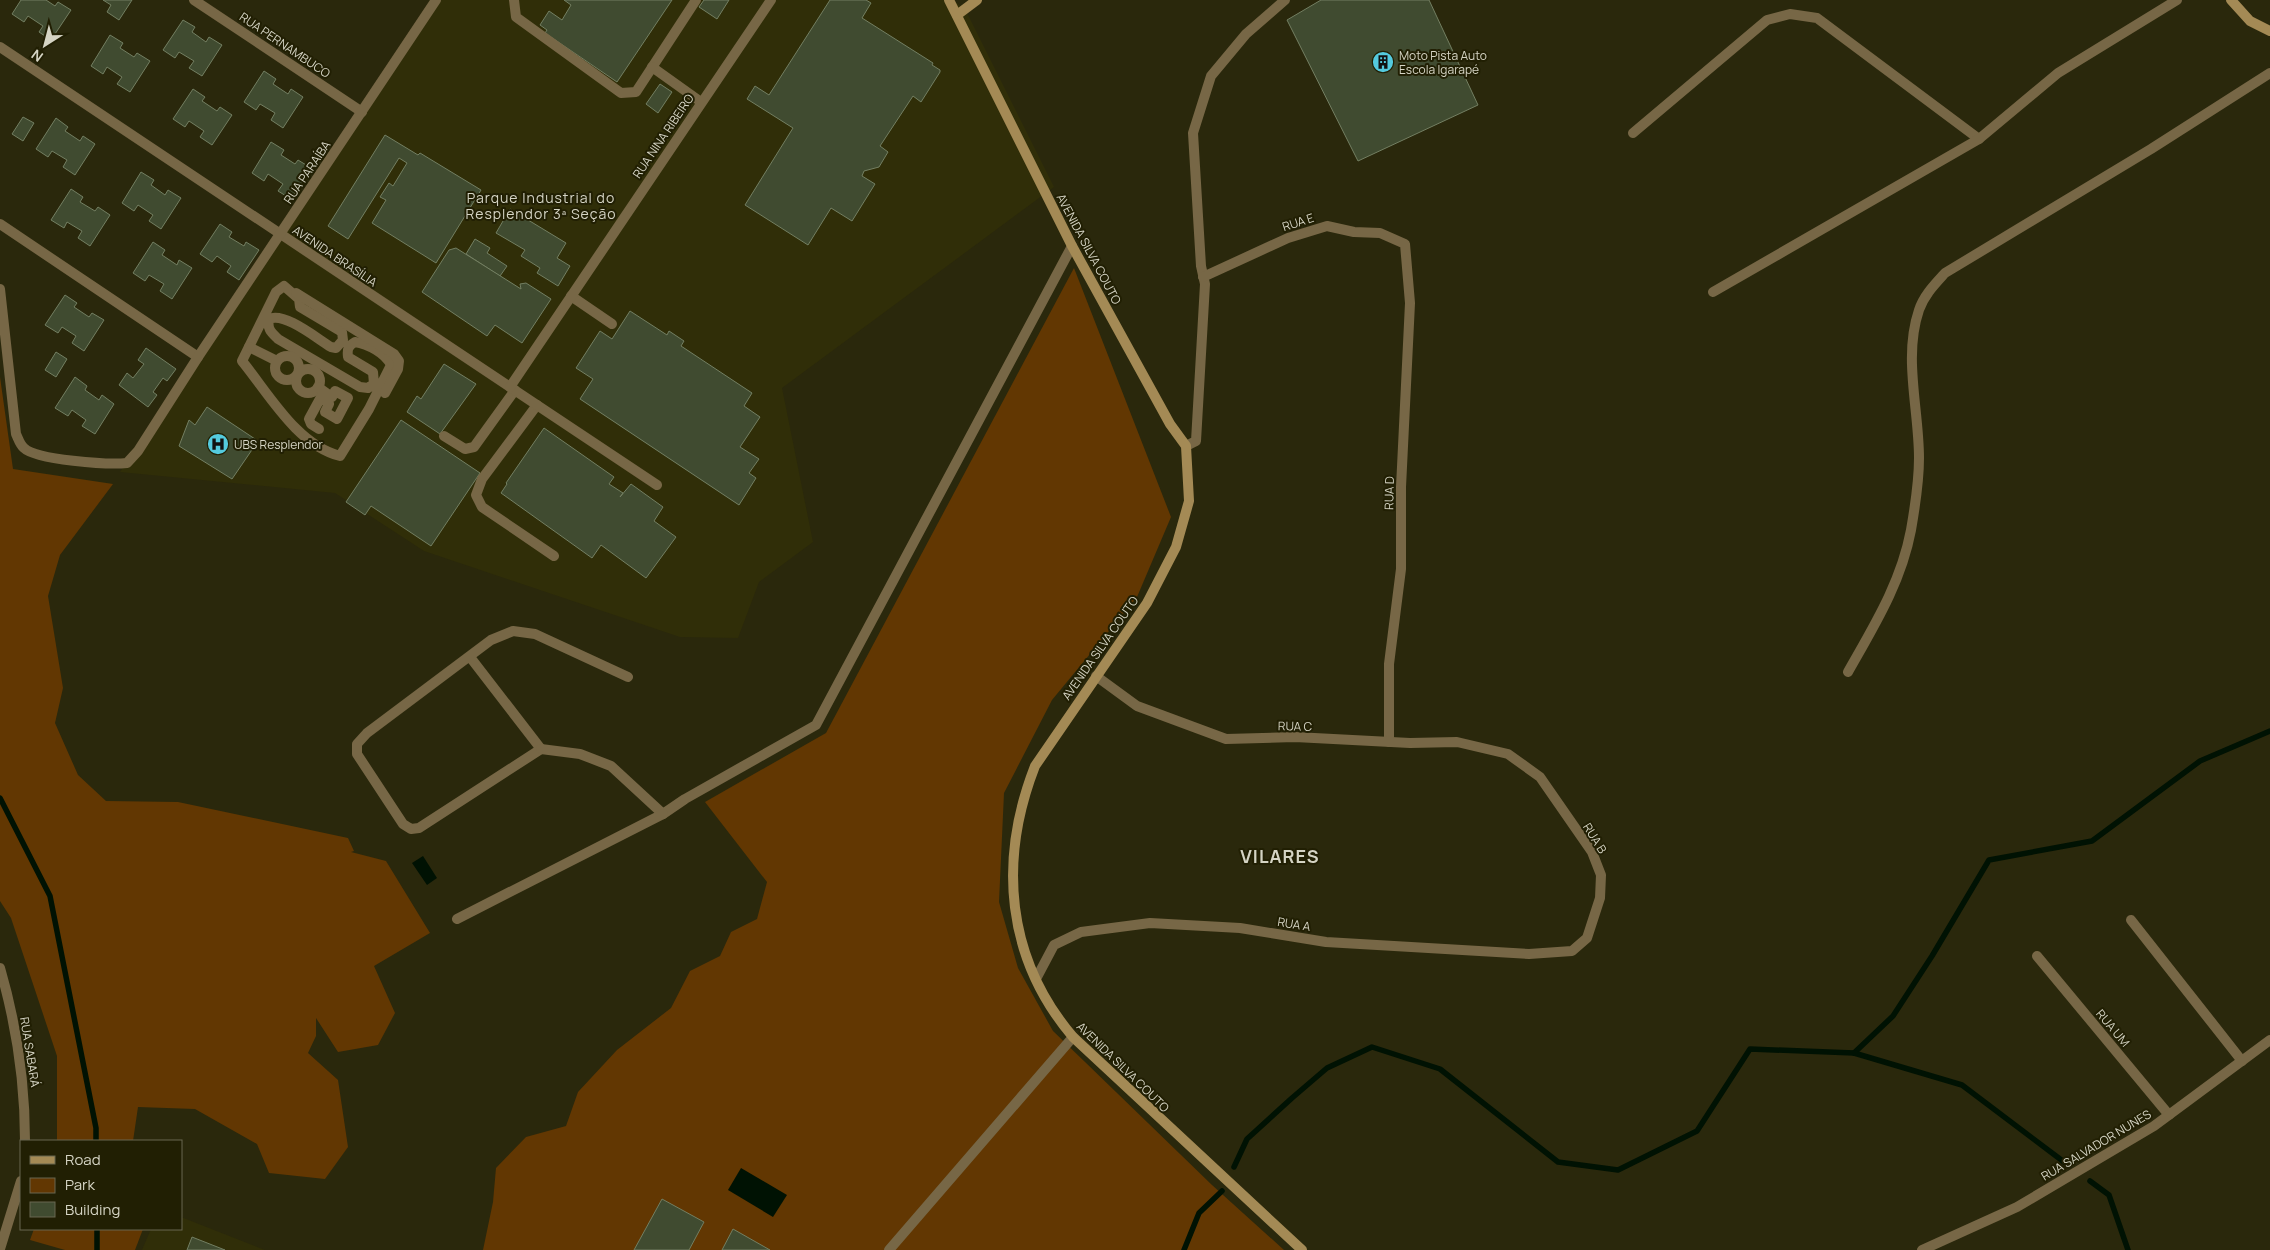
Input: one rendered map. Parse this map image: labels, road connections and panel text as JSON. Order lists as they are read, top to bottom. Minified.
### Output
{"streets":{"main road":["AVENIDA SILVA COUTO"],"street":["RUA PERNAMBUCO","RUA NINA RIBEIRO","RUA PARAÍBA","RUA E","AVENIDA BRASÍLIA","RUA D","RUA C","RUA B","RUA A","RUA UM","RUA SABARÁ","RUA SALVADOR NUNES"]},"crossings":[["RUA PERNAMBUCO","RUA PARAÍBA"],["RUA NINA RIBEIRO","AVENIDA BRASÍLIA"],["RUA PARAÍBA","AVENIDA BRASÍLIA"],["RUA E","RUA D"],["AVENIDA SILVA COUTO","RUA C"],["AVENIDA SILVA COUTO","RUA A"],["RUA D","RUA C"],["RUA C","RUA B"],["RUA B","RUA A"],["RUA UM","RUA SALVADOR NUNES"]],"districts":["Parque Industrial do Resplendor 3ª Seção","VILARES"],"places":{"building":["Moto Pista Auto Escola Igarapé"],"hospital":["UBS Resplendor"]},"legend":["Road","Park","Building"],"north":"bottom left"}
